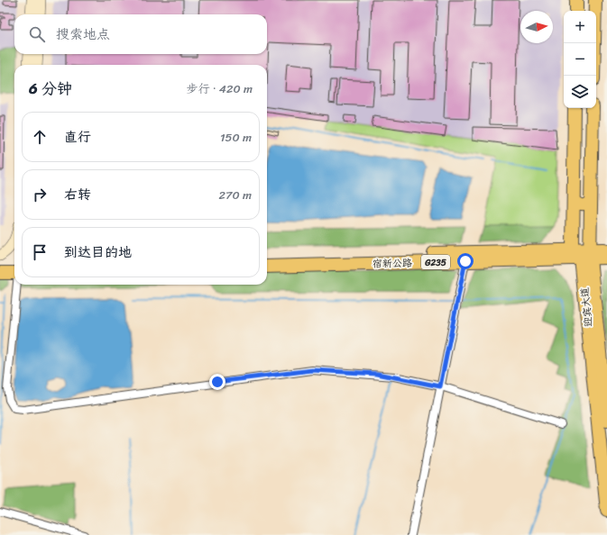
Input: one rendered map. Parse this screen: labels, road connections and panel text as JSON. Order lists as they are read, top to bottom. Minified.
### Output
{"streets":{"highway":["G235","宿新公路","迎宾大道"]},"crossings":[["宿新公路","迎宾大道"]],"north":"right","page":{"map_buttons":["+","−"],"search":"搜索地点","heading":["6 分钟","步行 · 420 m"],"list":[["直行","150 m"],["右转","270 m"],"到达目的地"]}}
